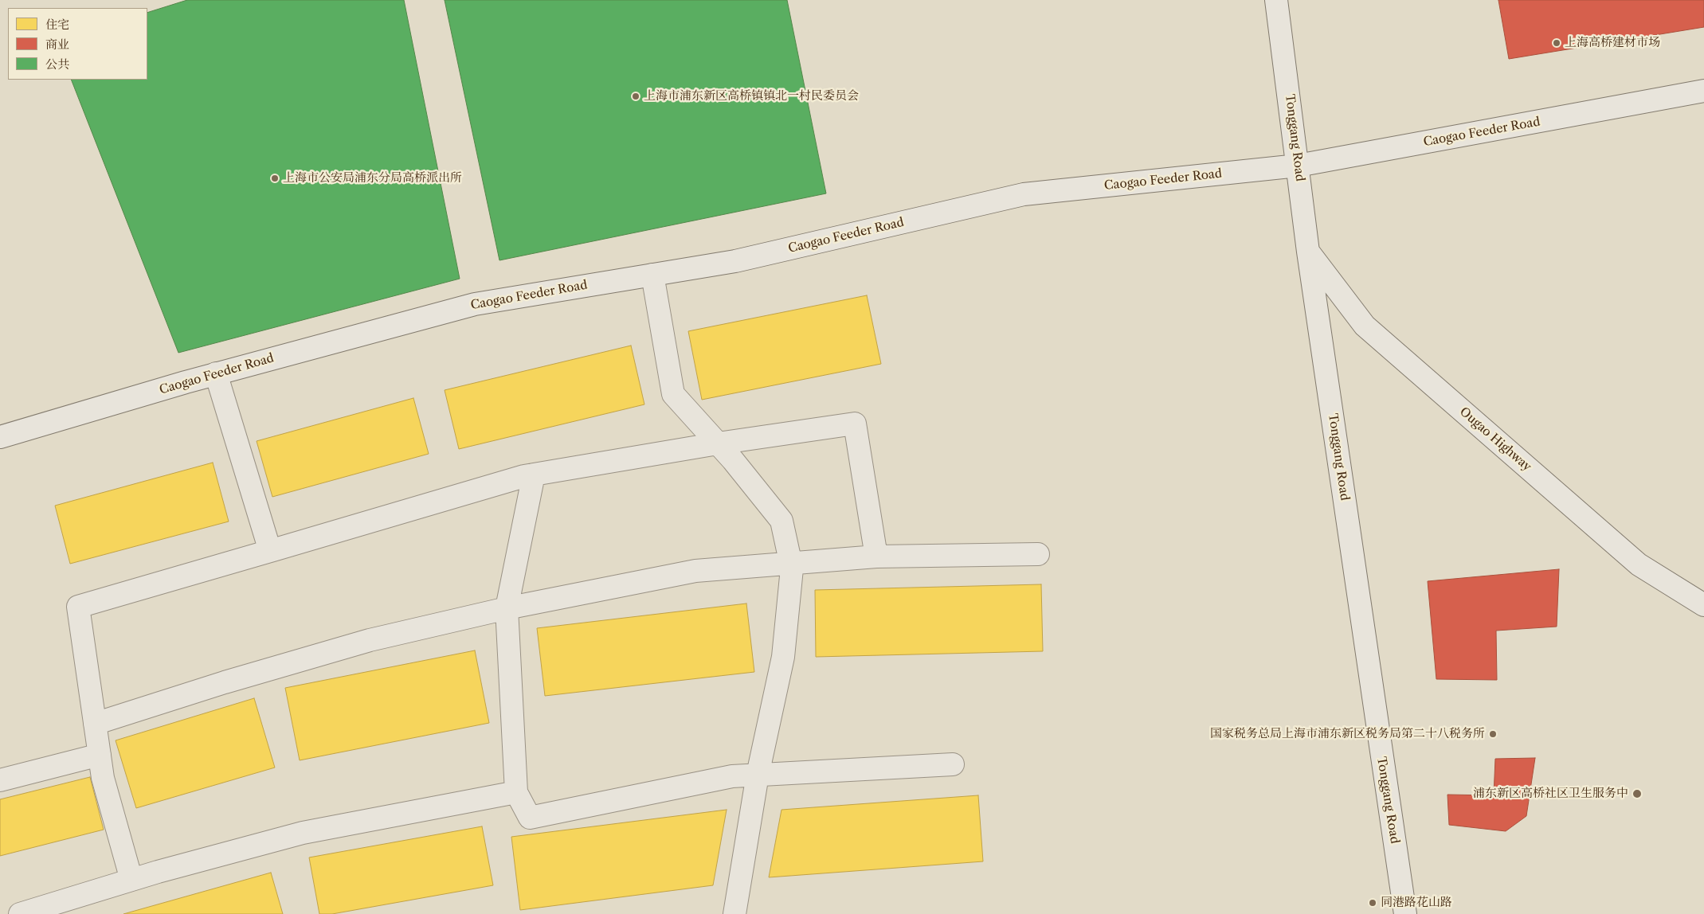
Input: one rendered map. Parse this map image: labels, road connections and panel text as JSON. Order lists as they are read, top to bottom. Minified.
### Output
{"streets":{"street":["Caogao Feeder Road","Tonggang Road","Ougao Highway"]},"crossings":[["Caogao Feeder Road","Tonggang Road"],["Tonggang Road","Ougao Highway"]],"places":["上海高桥建材市场","上海市浦东新区高桥镇镇北一村民委员会","上海市公安局浦东分局高桥派出所","国家税务总局上海市浦东新区税务局第二十八税务所","浦东新区高桥社区卫生服务中","同港路花山路"],"legend":["住宅","商业","公共"]}
